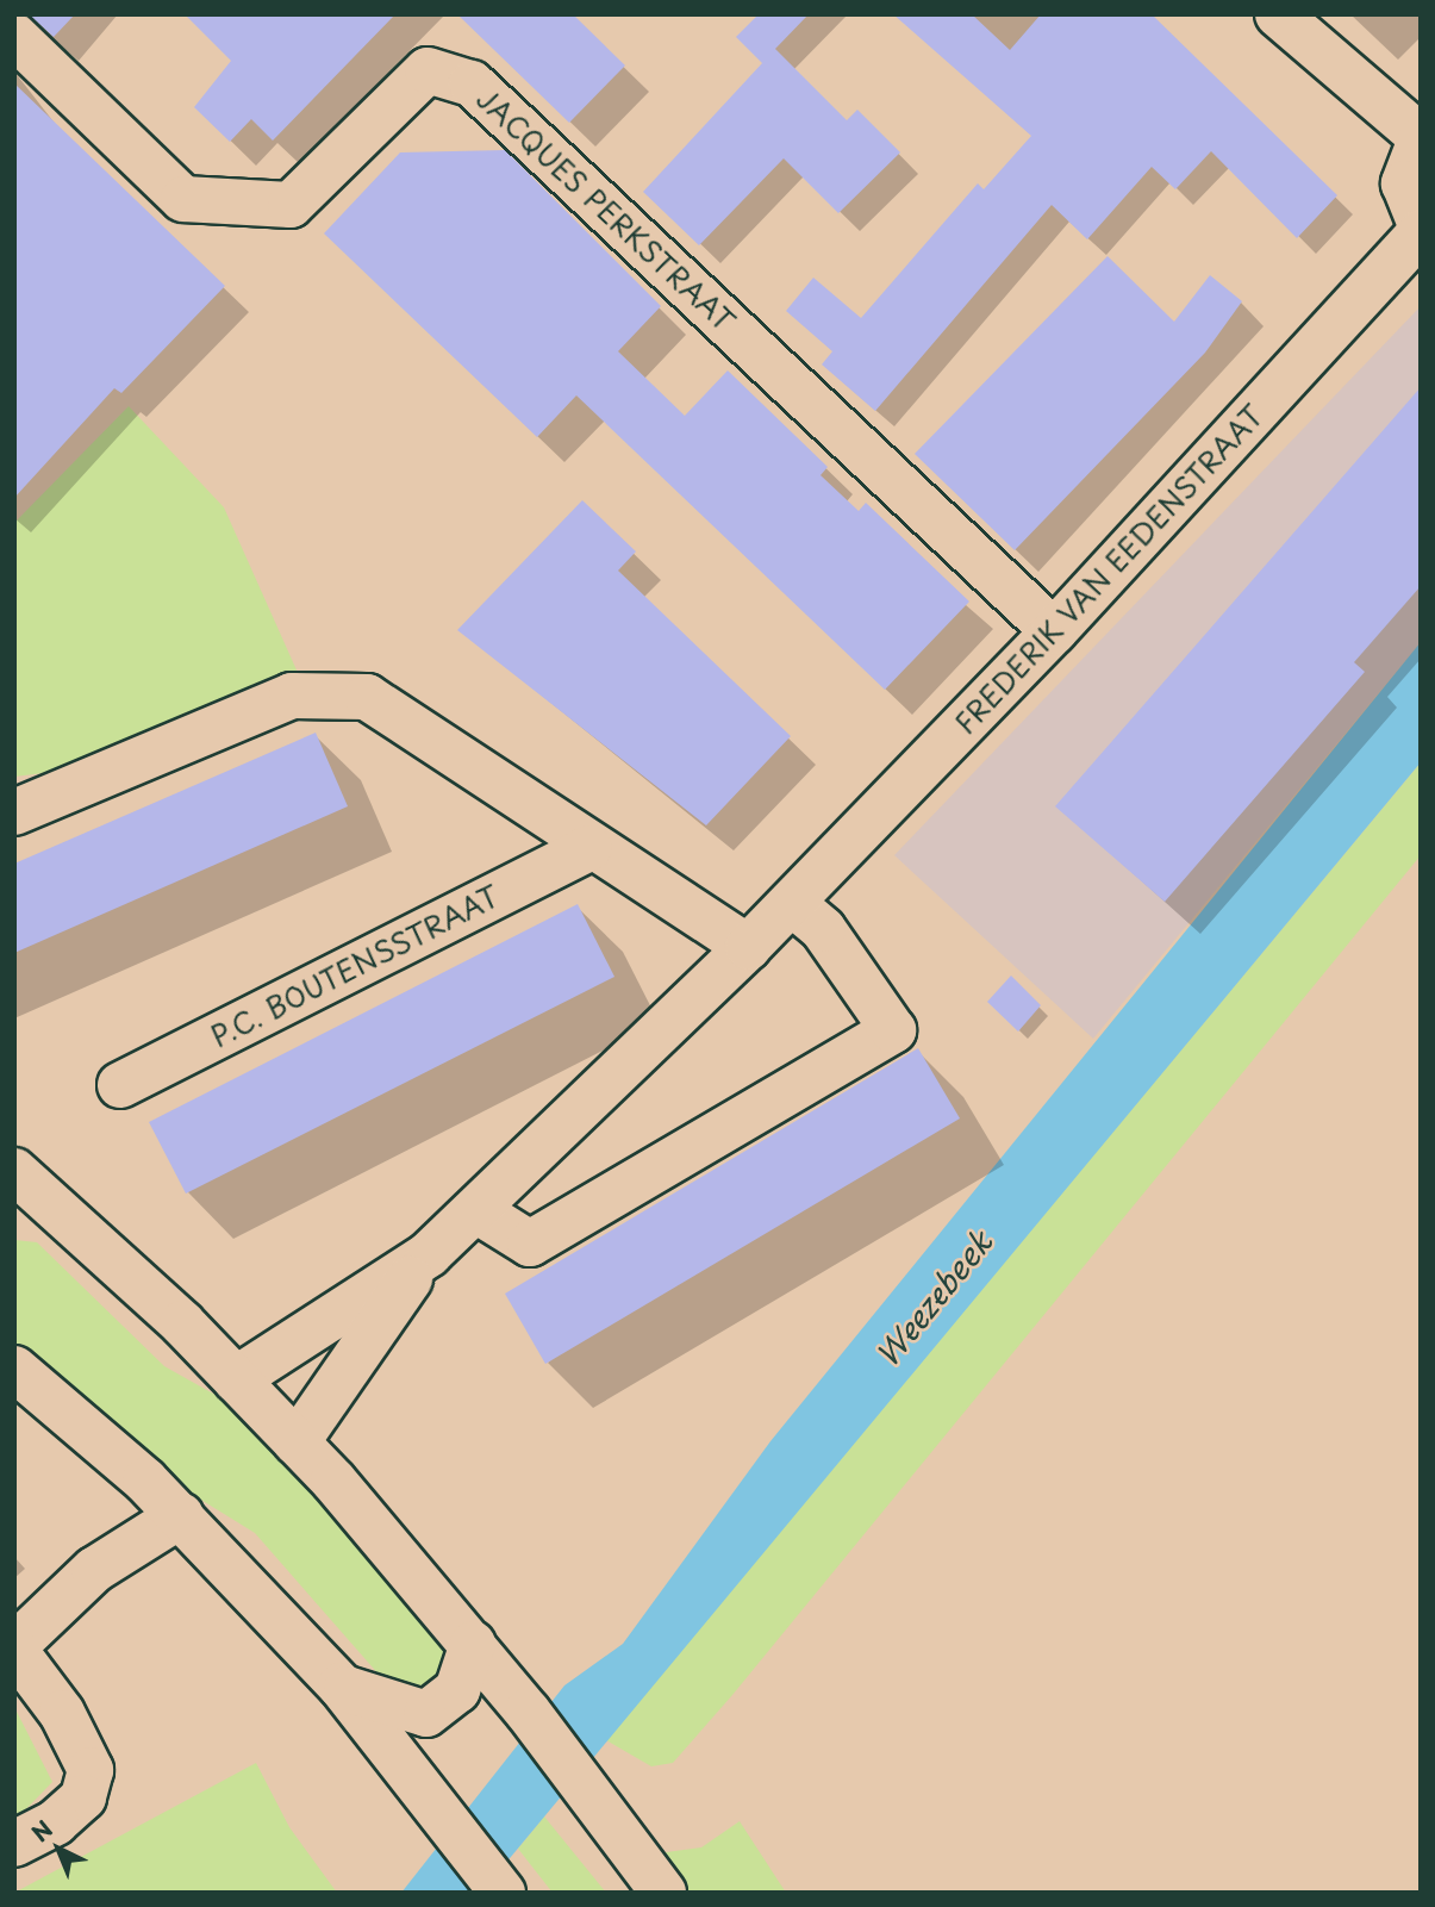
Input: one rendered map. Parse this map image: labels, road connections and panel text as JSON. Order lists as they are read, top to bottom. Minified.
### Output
{"streets":{"street":["JACQUES PERKSTRAAT","FREDERIK VAN EEDENSTRAAT","P.C. BOUTENSSTRAAT"]},"crossings":[["JACQUES PERKSTRAAT","FREDERIK VAN EEDENSTRAAT"]],"water":["Weezebeek"],"north":"top left"}
